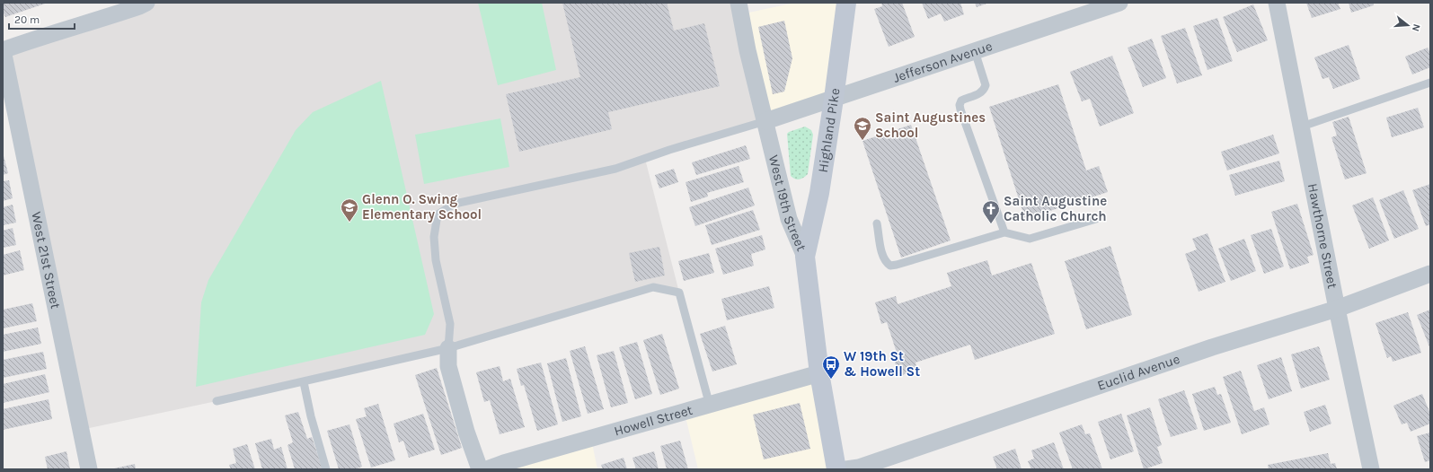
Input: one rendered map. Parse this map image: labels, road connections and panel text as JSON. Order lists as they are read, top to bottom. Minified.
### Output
{"streets":{"street":["Jefferson Avenue","Highland Pike","West 19th Street","Hawthorne Street","West 21st Street","Euclid Avenue","Howell Street"]},"crossings":[["Jefferson Avenue","Highland Pike"],["Jefferson Avenue","West 19th Street"],["Highland Pike","West 19th Street"],["West 19th Street","Howell Street"],["Hawthorne Street","Euclid Avenue"]],"places":{"school or university":["Saint Augustines School","Glenn O. Swing Elementary School"],"church":["Saint Augustine Catholic Church"],"bus stop":["W 19th St & Howell St"]},"scale_bar":"20 m","north":"right"}
